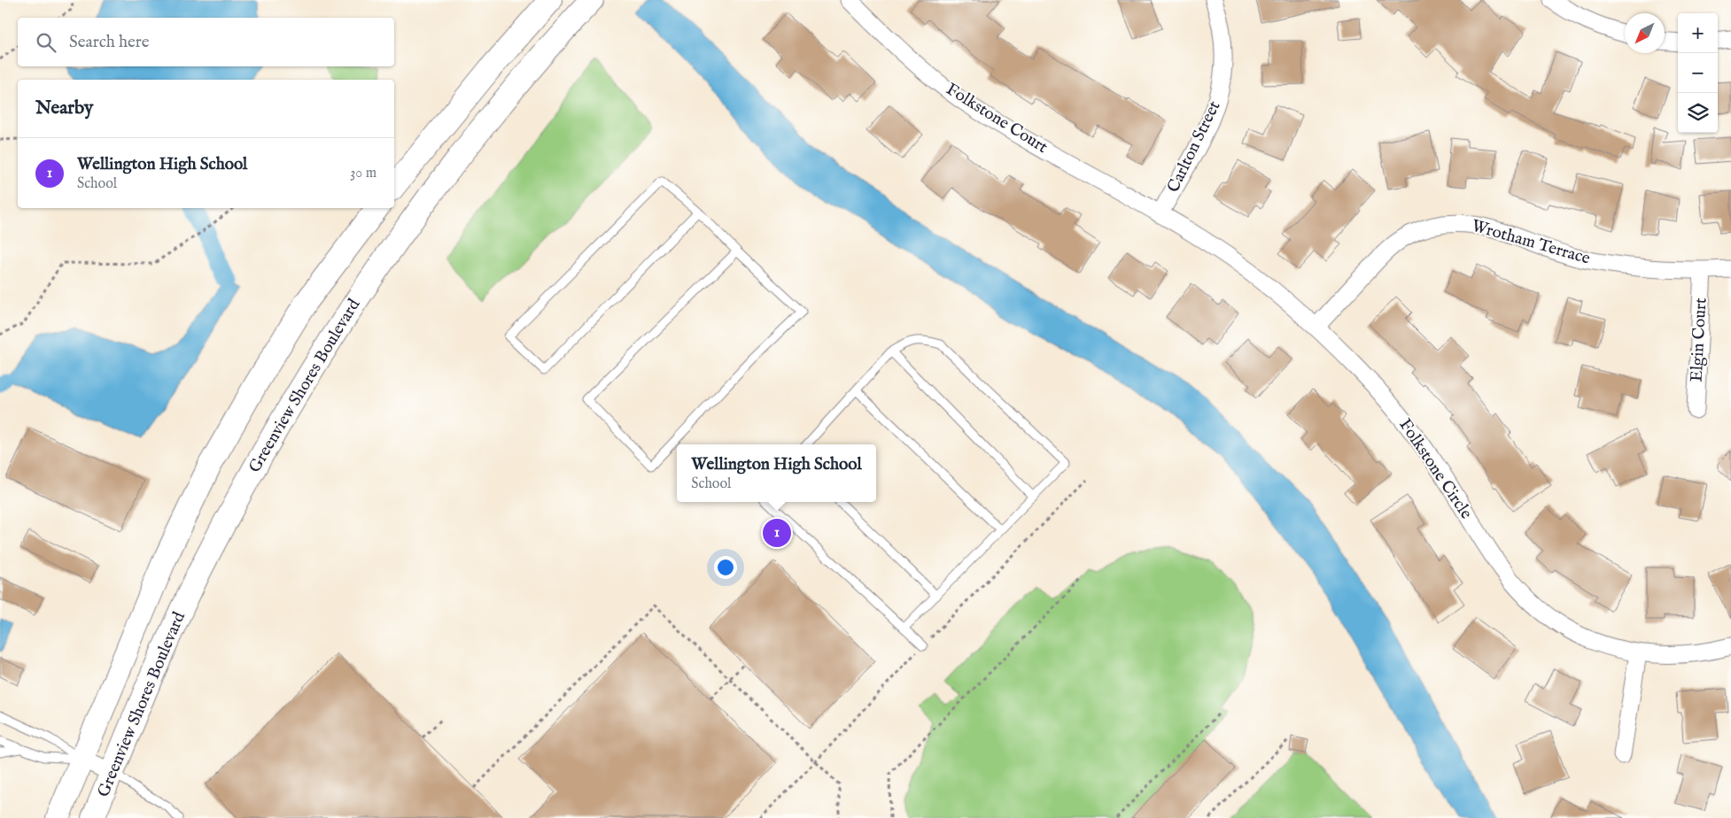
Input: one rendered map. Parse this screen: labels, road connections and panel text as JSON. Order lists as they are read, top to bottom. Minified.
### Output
{"streets":{"street":["Folkstone Court","Carlton Street","Wrotham Terrace","Elgin Court","Greenview Shores Boulevard","Folkstone Circle"]},"crossings":[["Folkstone Court","Carlton Street"],["Folkstone Court","Folkstone Circle"],["Carlton Street","Folkstone Circle"],["Wrotham Terrace","Elgin Court"],["Wrotham Terrace","Folkstone Circle"]],"north":"bottom left","page":{"map_buttons":["+","−"],"search":"Search here","heading":"Nearby","list":[{"mark":"1","name":"Wellington High School","note":"School","value":"30 m"}],"popup":["Wellington High School","School"],"pins":"1"}}
